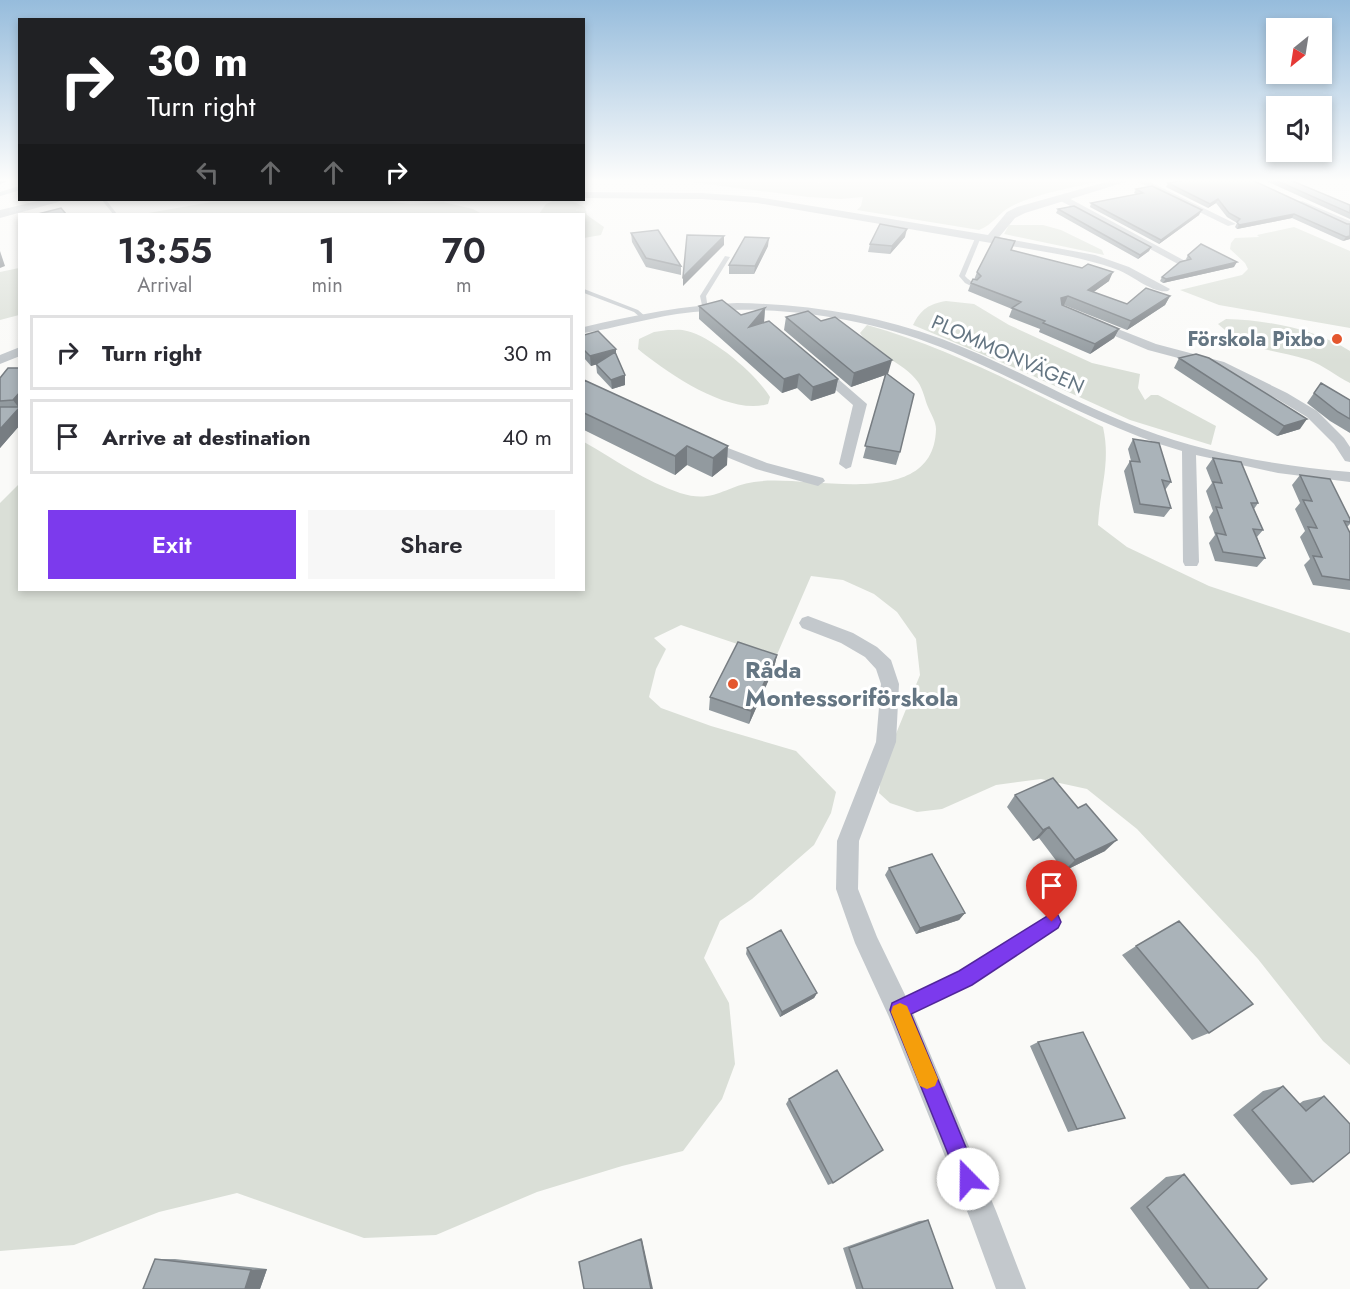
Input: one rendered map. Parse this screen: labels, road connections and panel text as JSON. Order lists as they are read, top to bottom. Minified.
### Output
{"streets":{"street":["PLOMMONVÄGEN"]},"places":["Förskola Pixbo","Råda Montessoriförskola"],"north":"bottom left","page":{"turn":["30 m","Turn right"],"eta":["13:55","Arrival","1","min","70","m"],"list":[{"name":"Turn right","value":"30 m"},{"name":"Arrive at destination","value":"40 m"}],"buttons":["Exit","Share"]}}
